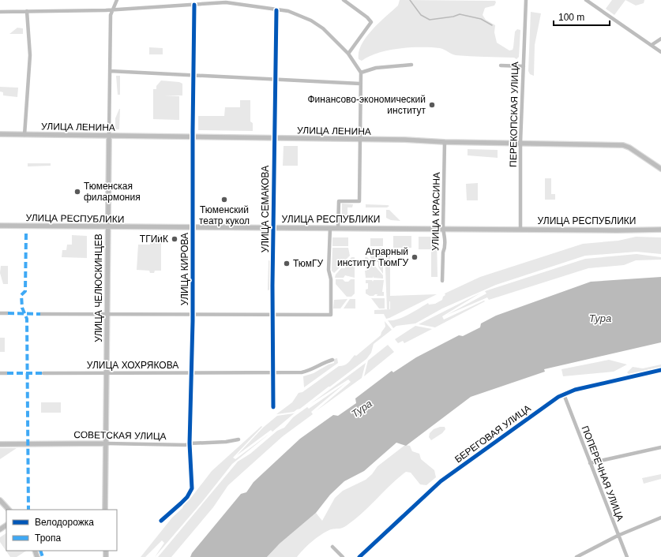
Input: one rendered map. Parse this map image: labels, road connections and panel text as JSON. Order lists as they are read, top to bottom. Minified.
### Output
{"streets":{"main road":["УЛИЦА ЛЕНИНА","УЛИЦА РЕСПУБЛИКИ","УЛИЦА ЧЕЛЮСКИНЦЕВ","СОВЕТСКАЯ УЛИЦА"],"street":["ПЕРЕКОПСКАЯ УЛИЦА","УЛИЦА СЕМАКОВА","УЛИЦА КРАСИНА","УЛИЦА КИРОВА","УЛИЦА ХОХРЯКОВА","БЕРЕГОВАЯ УЛИЦА","ПОПЕРЕЧНАЯ УЛИЦА"]},"crossings":[["ПЕРЕКОПСКАЯ УЛИЦА","УЛИЦА ЛЕНИНА"],["ПЕРЕКОПСКАЯ УЛИЦА","УЛИЦА РЕСПУБЛИКИ"],["УЛИЦА ЛЕНИНА","УЛИЦА СЕМАКОВА"],["УЛИЦА ЛЕНИНА","УЛИЦА КРАСИНА"],["УЛИЦА ЛЕНИНА","УЛИЦА КИРОВА"],["УЛИЦА ЛЕНИНА","УЛИЦА ЧЕЛЮСКИНЦЕВ"],["УЛИЦА СЕМАКОВА","УЛИЦА РЕСПУБЛИКИ"],["УЛИЦА СЕМАКОВА","УЛИЦА ХОХРЯКОВА"],["УЛИЦА КРАСИНА","УЛИЦА РЕСПУБЛИКИ"],["УЛИЦА РЕСПУБЛИКИ","УЛИЦА КИРОВА"],["УЛИЦА РЕСПУБЛИКИ","УЛИЦА ЧЕЛЮСКИНЦЕВ"],["УЛИЦА КИРОВА","УЛИЦА ХОХРЯКОВА"],["УЛИЦА КИРОВА","СОВЕТСКАЯ УЛИЦА"],["УЛИЦА ЧЕЛЮСКИНЦЕВ","УЛИЦА ХОХРЯКОВА"],["УЛИЦА ЧЕЛЮСКИНЦЕВ","СОВЕТСКАЯ УЛИЦА"],["БЕРЕГОВАЯ УЛИЦА","ПОПЕРЕЧНАЯ УЛИЦА"]],"water":["Тура"],"places":["Финансово-экономический институт","Тюменская филармония","Тюменский театр кукол","ТГИиК","Аграрный институт ТюмГУ","ТюмГУ"],"legend":["Велодорожка","Тропа"],"scale_bar":"100 m"}
